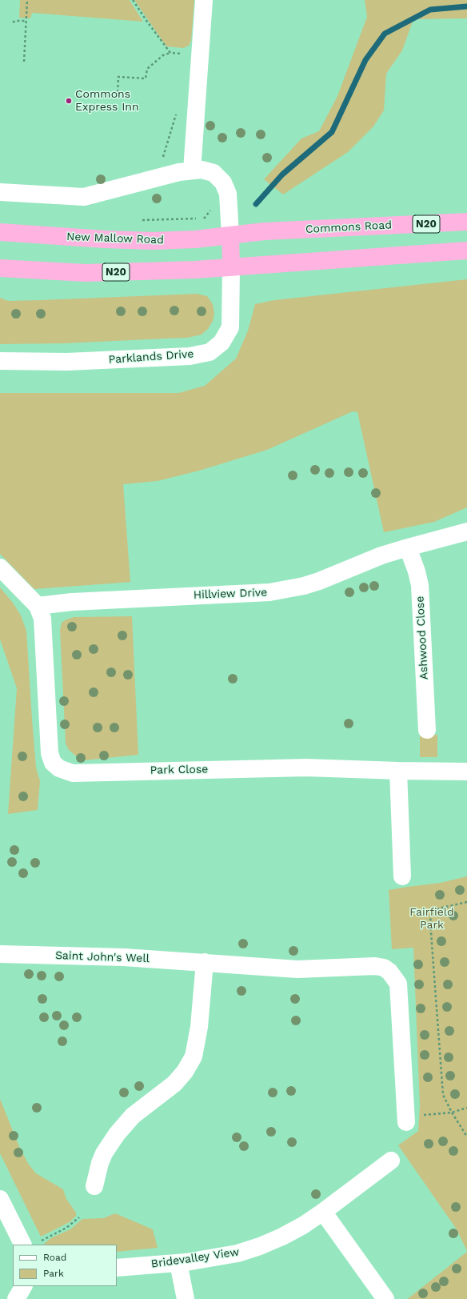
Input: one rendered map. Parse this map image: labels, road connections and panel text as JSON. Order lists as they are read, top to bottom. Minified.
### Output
{"streets":{"highway":["N20","Commons Road","New Mallow Road"],"street":["Parklands Drive","Hillview Drive","Ashwood Close","Park Close","Saint John's Well","Bridevalley View"]},"crossings":[["N20","Parklands Drive"],["Commons Road","New Mallow Road"],["Hillview Drive","Ashwood Close"],["Hillview Drive","Park Close"]],"parks":["Fairfield Park"],"places":["Commons Express Inn"],"legend":["Road","Park"]}
